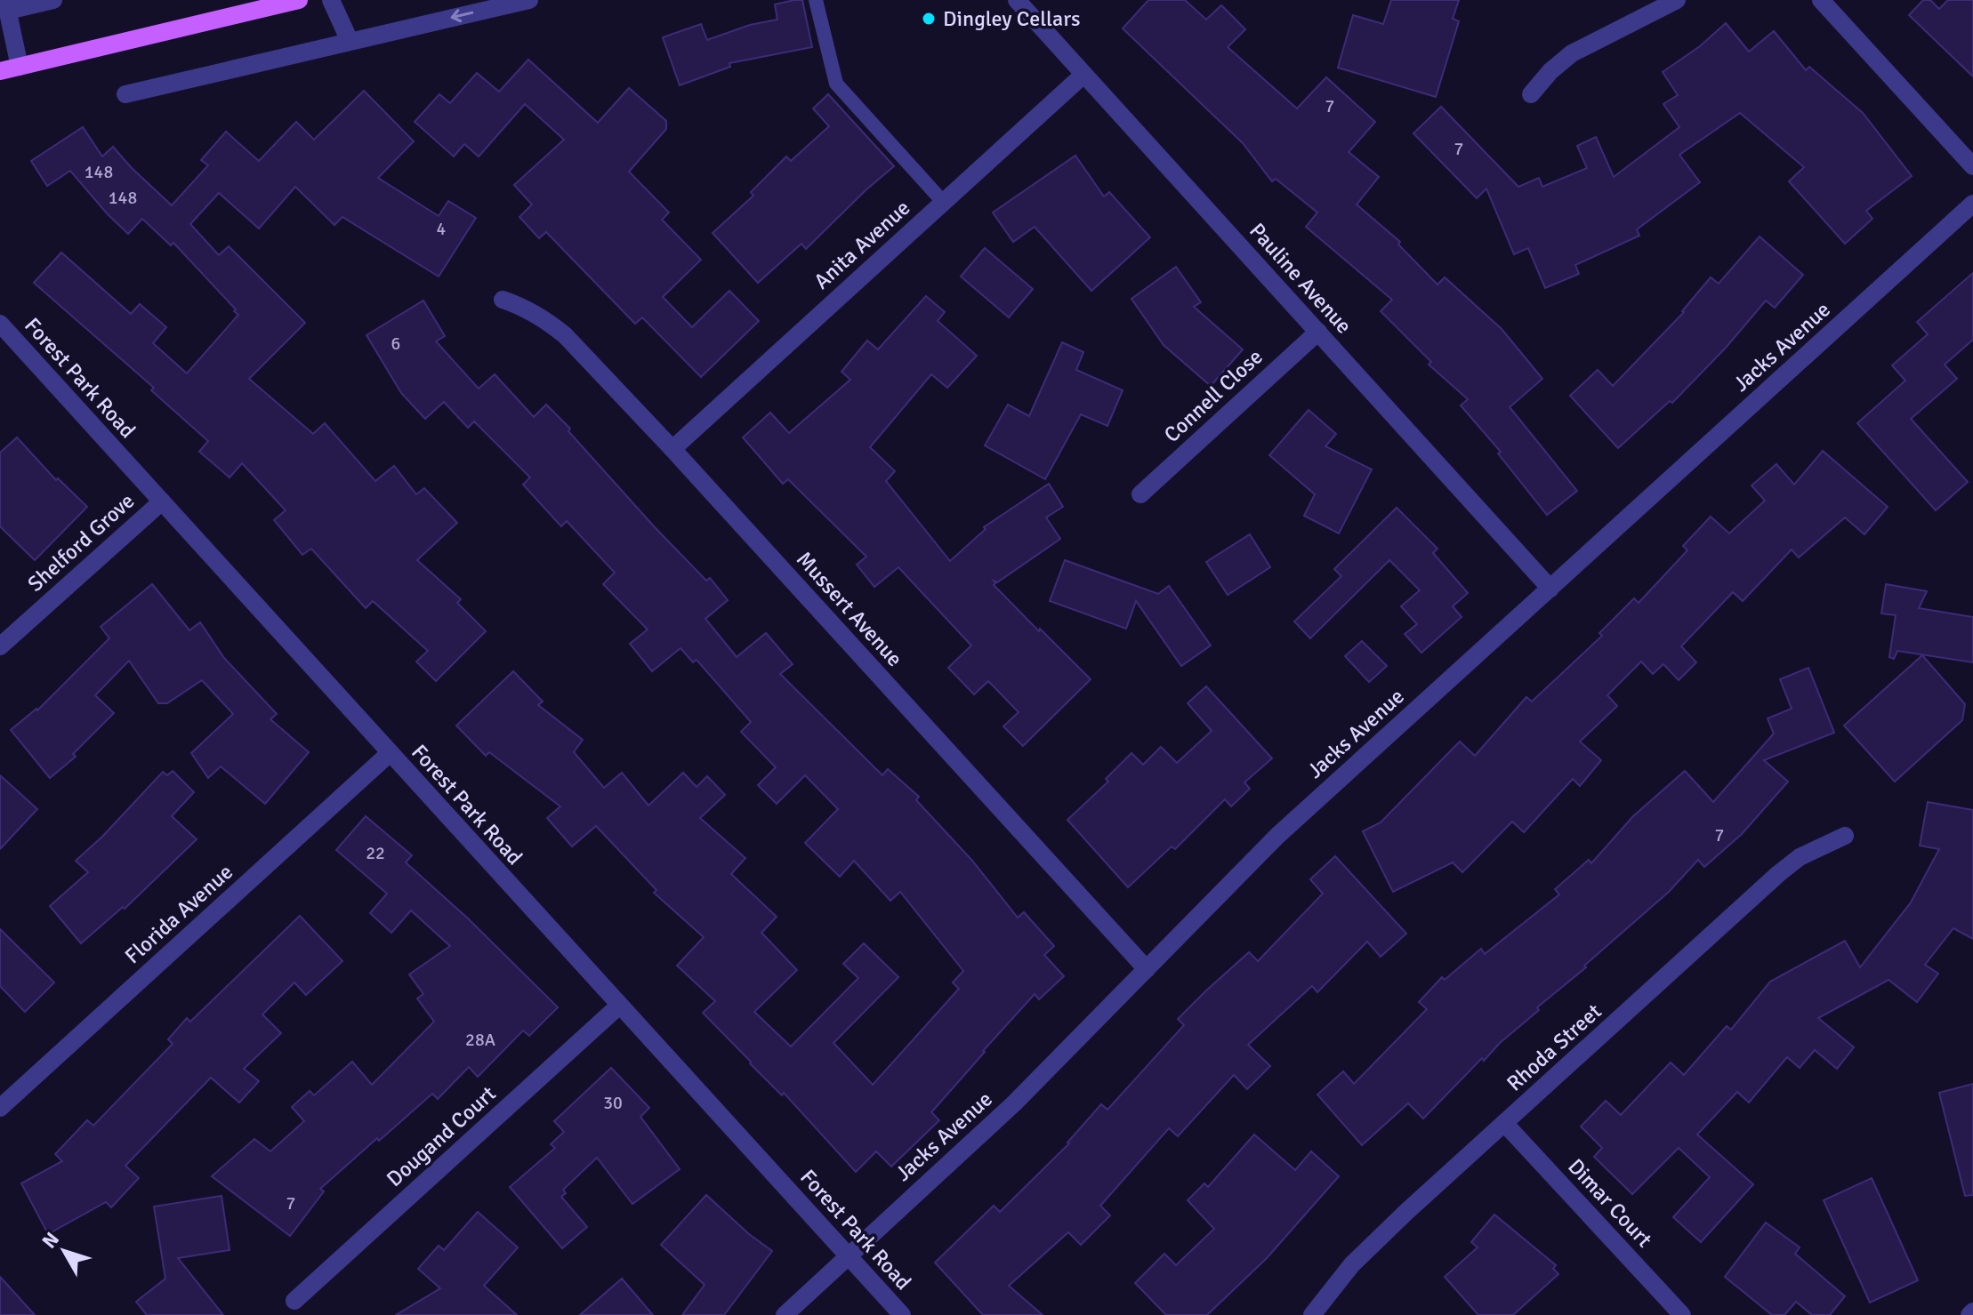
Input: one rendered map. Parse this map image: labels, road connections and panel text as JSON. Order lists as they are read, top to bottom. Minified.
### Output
{"streets":{"street":["Anita Avenue","Pauline Avenue","Jacks Avenue","Forest Park Road","Connell Close","Shelford Grove","Mussert Avenue","Florida Avenue","Rhoda Street","Dougand Court","Dimar Court"]},"crossings":[["Anita Avenue","Pauline Avenue"],["Anita Avenue","Mussert Avenue"],["Pauline Avenue","Jacks Avenue"],["Pauline Avenue","Connell Close"],["Jacks Avenue","Forest Park Road"],["Jacks Avenue","Mussert Avenue"],["Forest Park Road","Shelford Grove"],["Forest Park Road","Florida Avenue"],["Forest Park Road","Dougand Court"],["Rhoda Street","Dimar Court"]],"places":["Dingley Cellars"],"house_numbers":["7","7","148","148","4","6","7","22","28A","30","7"],"north":"top left"}
